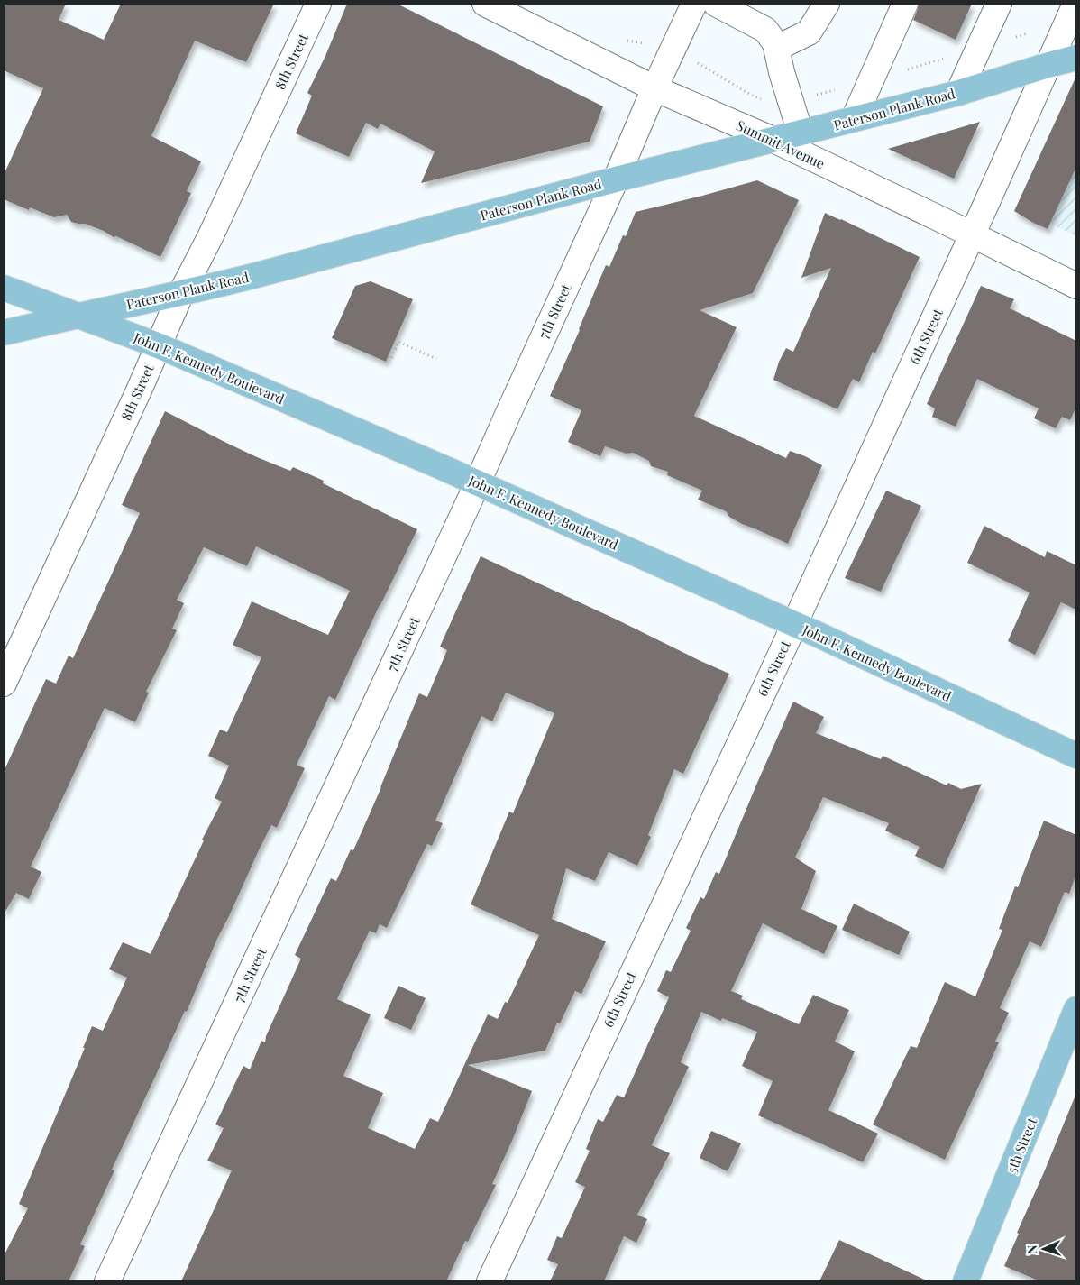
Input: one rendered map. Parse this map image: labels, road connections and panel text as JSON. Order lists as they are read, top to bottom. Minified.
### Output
{"streets":{"main road":["Paterson Plank Road","John F. Kennedy Boulevard","5th Street"],"street":["8th Street","Summit Avenue","7th Street","6th Street"]},"crossings":[["8th Street","Paterson Plank Road"],["8th Street","John F. Kennedy Boulevard"],["Paterson Plank Road","Summit Avenue"],["Paterson Plank Road","7th Street"],["Paterson Plank Road","6th Street"],["Paterson Plank Road","John F. Kennedy Boulevard"],["Summit Avenue","7th Street"],["Summit Avenue","6th Street"],["7th Street","John F. Kennedy Boulevard"],["6th Street","John F. Kennedy Boulevard"]],"north":"left"}
